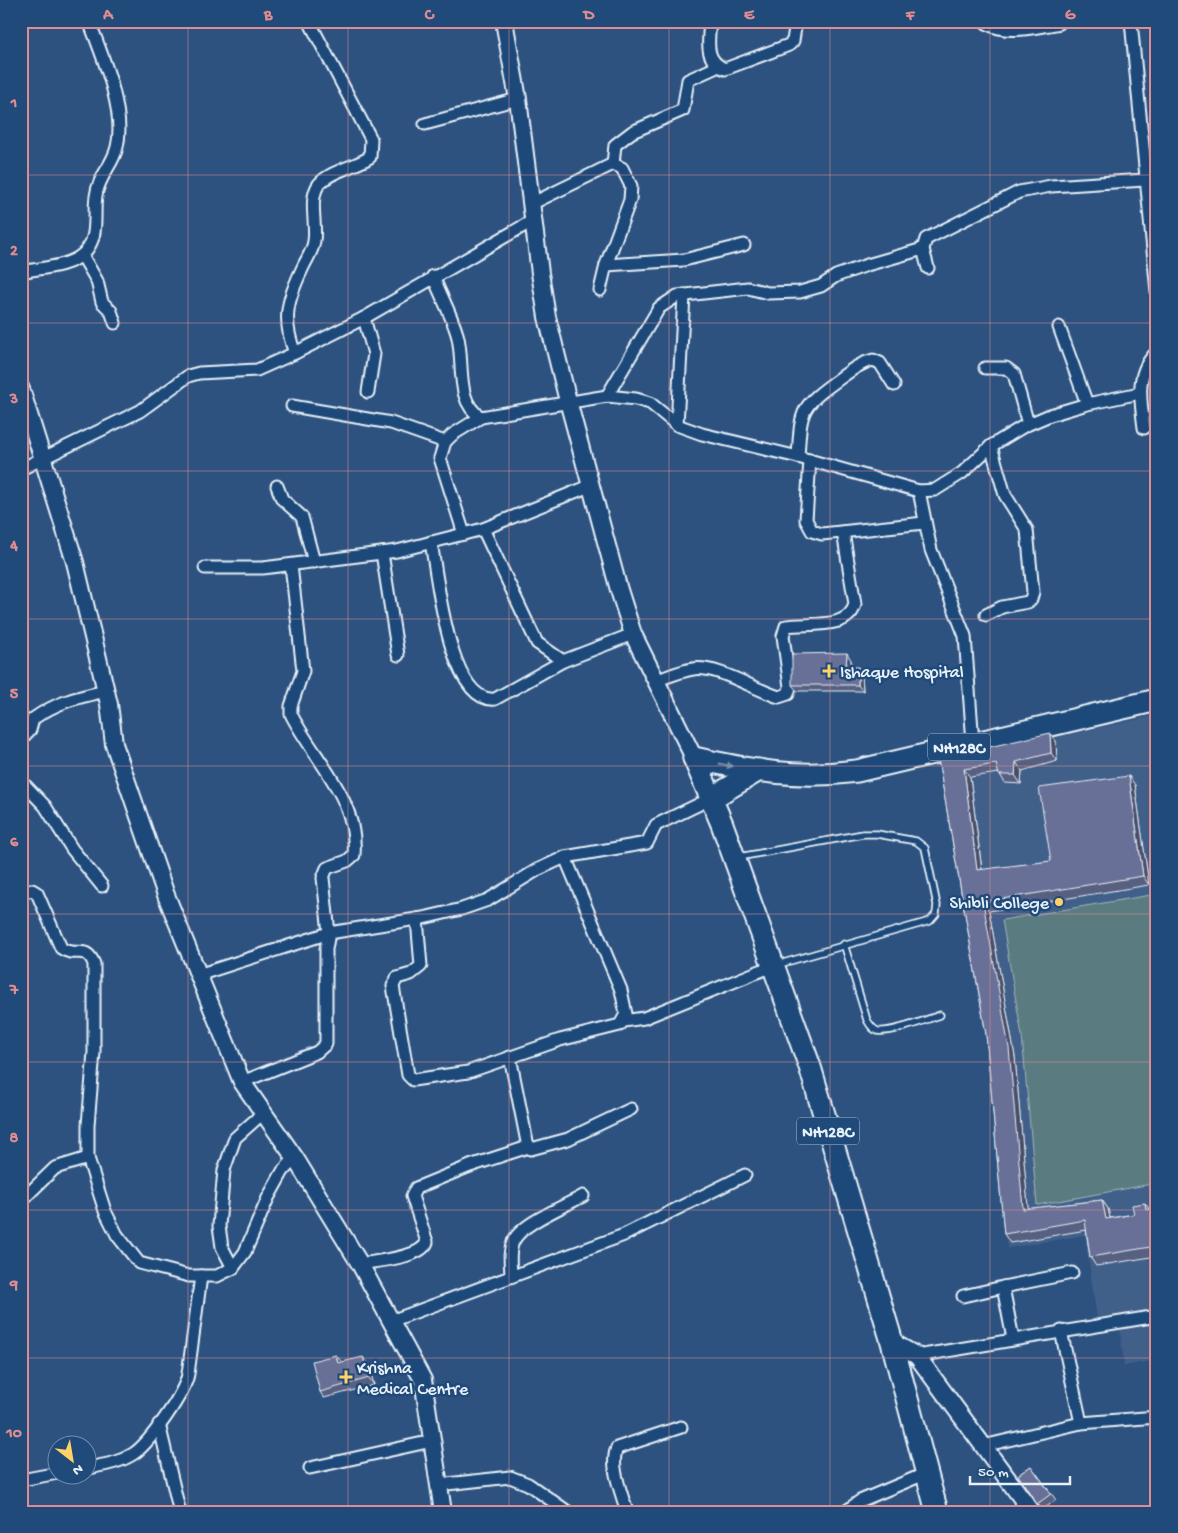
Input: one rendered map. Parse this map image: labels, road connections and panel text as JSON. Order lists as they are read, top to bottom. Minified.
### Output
{"streets":{"highway":["NH128C"]},"places":{"health":["Ishaque Hospital","Krishna Medical Centre"],"other":["Shibli College"]},"scale_bar":"50 m","north":"bottom right","grid":{"columns":["A","B","C","D","E","F","G"],"rows":["1","2","3","4","5","6","7","8","9","10"]}}
